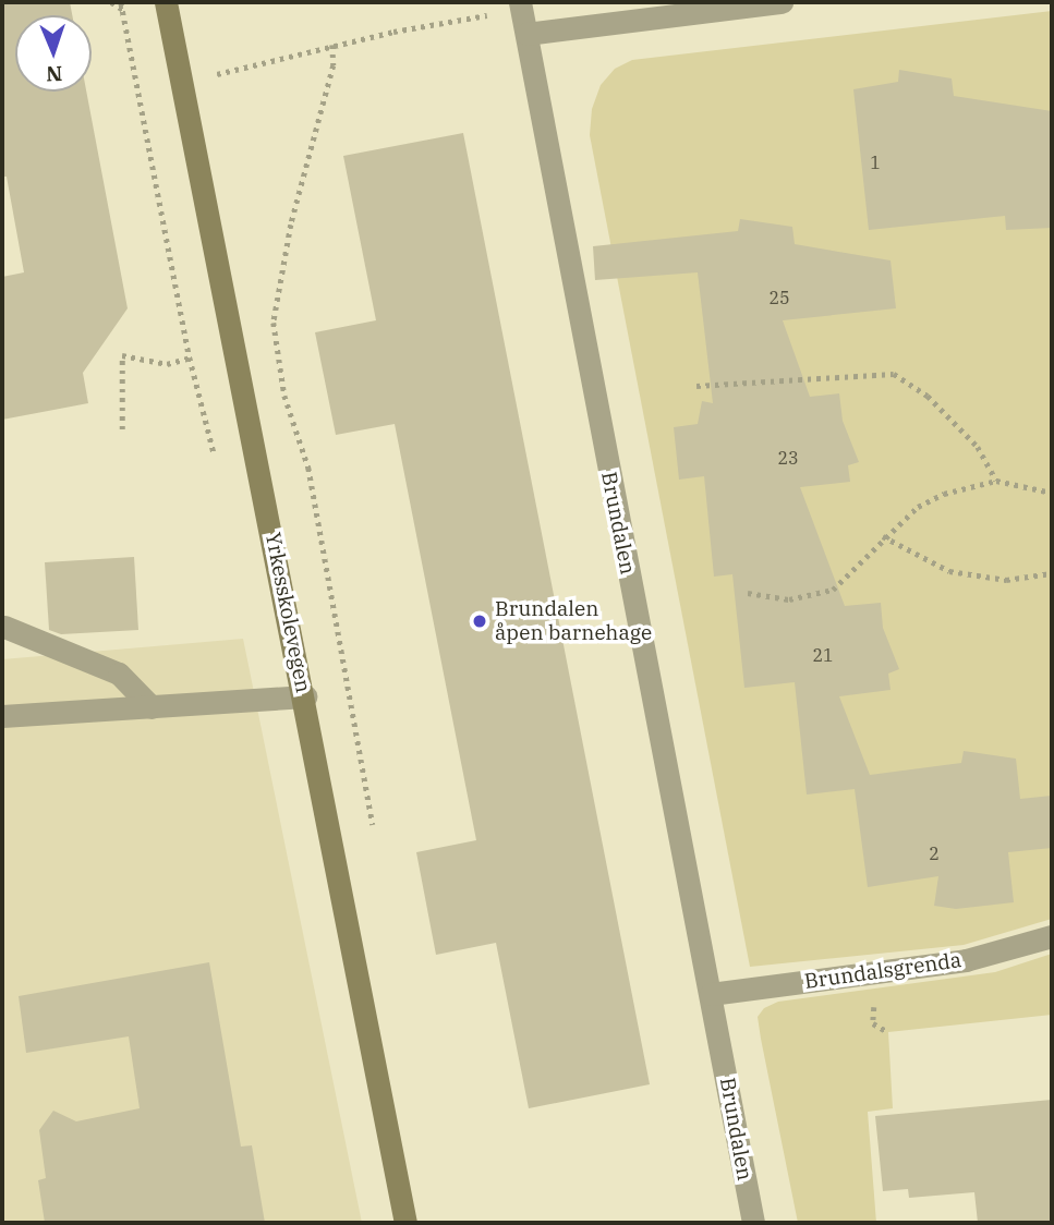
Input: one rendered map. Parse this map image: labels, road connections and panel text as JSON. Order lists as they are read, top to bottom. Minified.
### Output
{"streets":{"street":["Brundalen","Yrkesskolevegen","Brundalsgrenda"]},"crossings":[["Brundalen","Brundalsgrenda"]],"places":["Brundalen åpen barnehage"],"house_numbers":["1","25","23","21","2"],"north":"bottom"}
